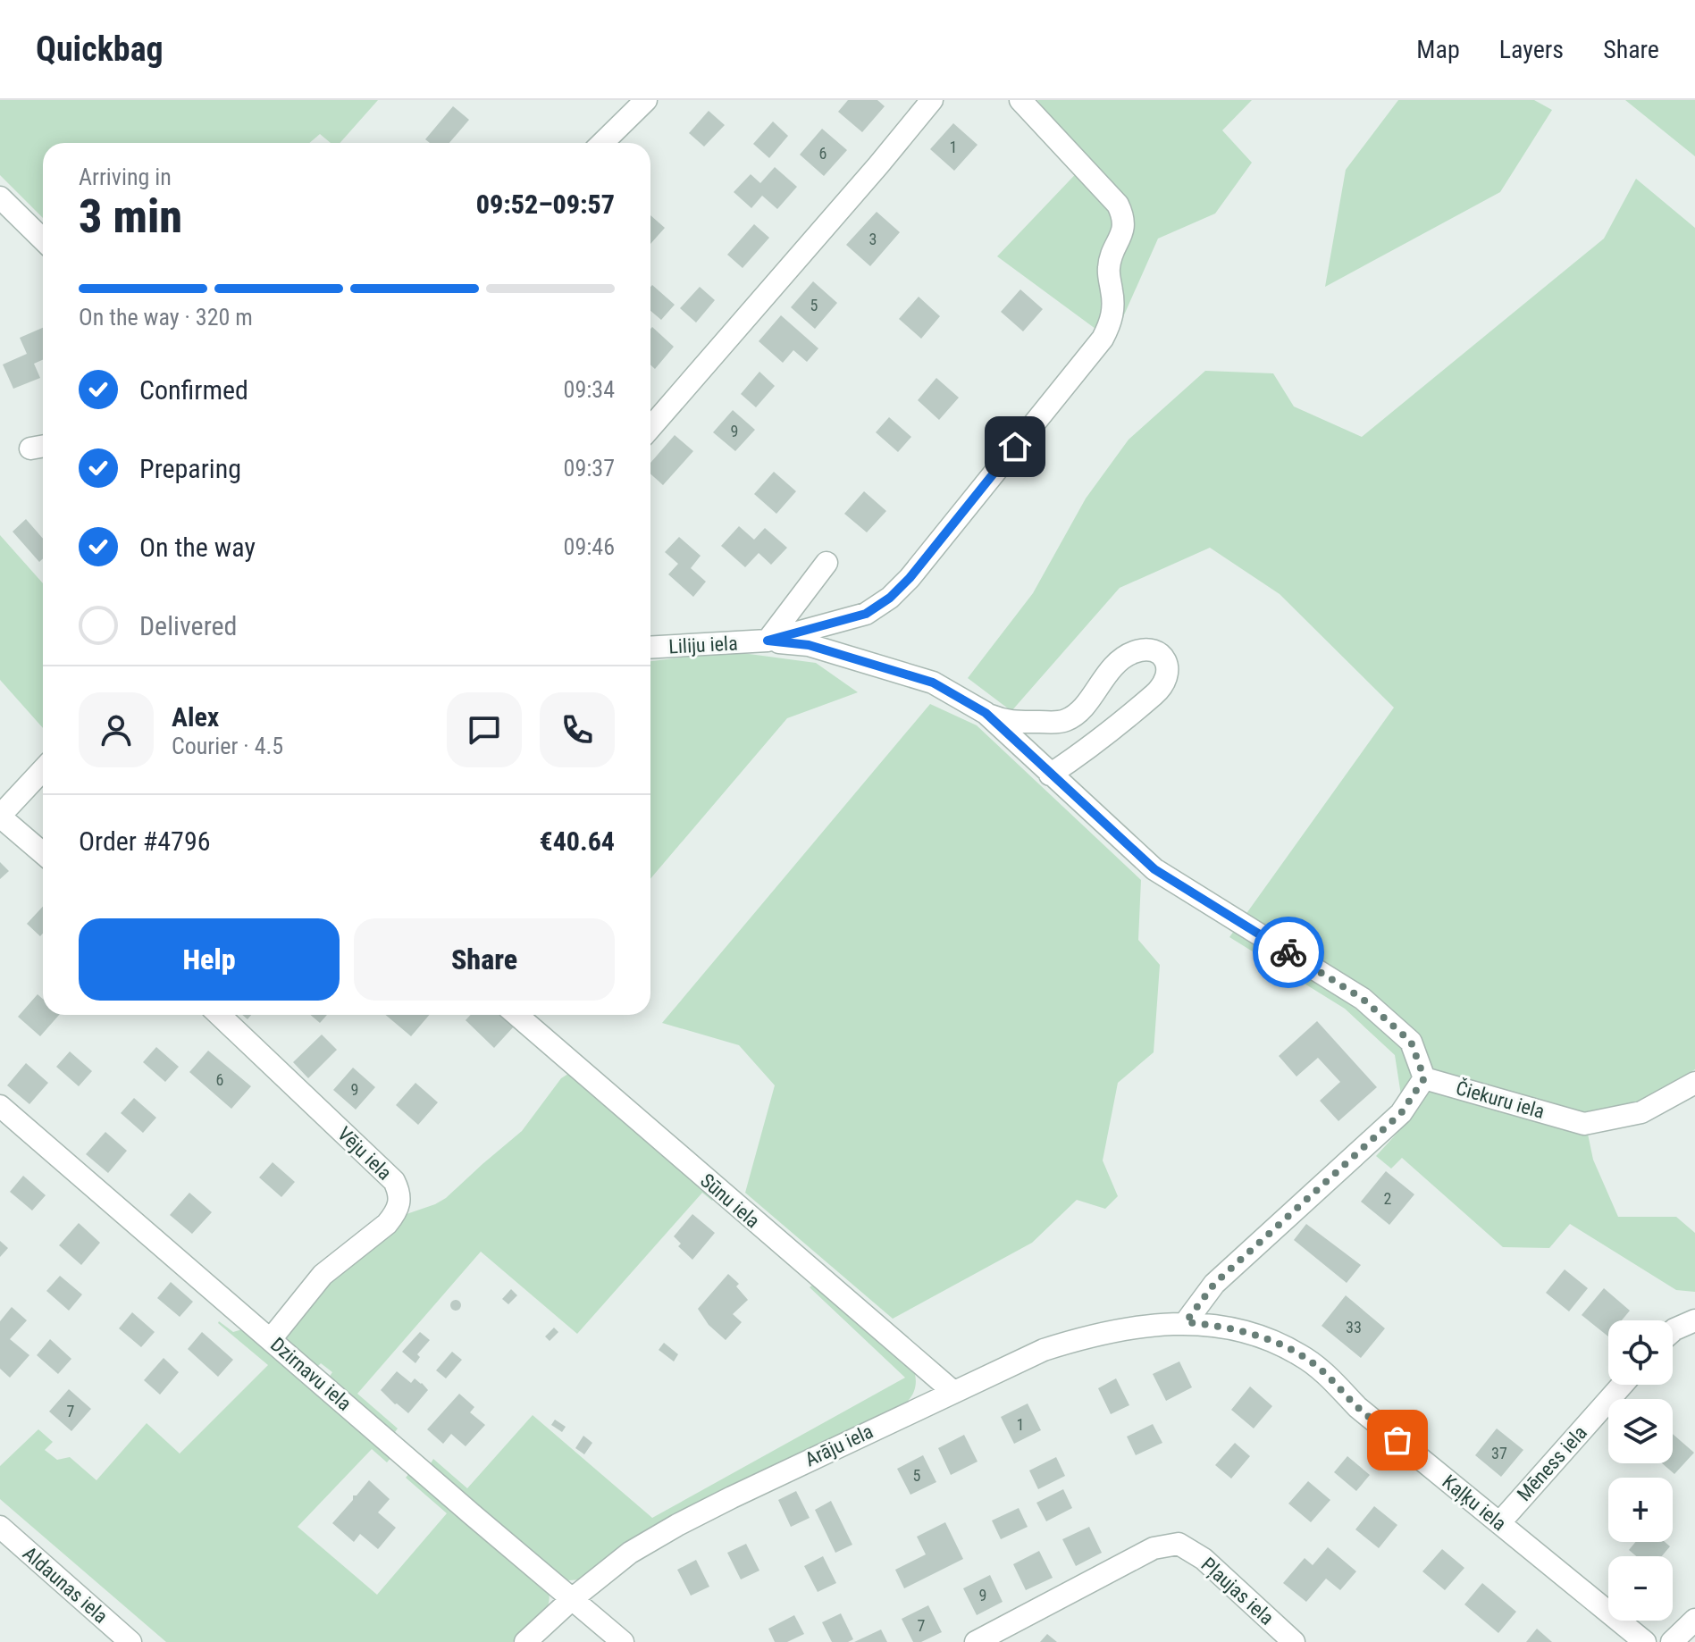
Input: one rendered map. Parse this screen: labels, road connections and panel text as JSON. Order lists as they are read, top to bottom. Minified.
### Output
{"streets":{"street":["Liliju iela","Čiekuru iela","Vēju iela","Sūnu iela","Dzirnavu iela","Arāju iela","Mēness iela","Kaļķu iela","Aldaunas iela","Pļaujas iela"]},"crossings":[["Vēju iela","Dzirnavu iela"],["Sūnu iela","Arāju iela"],["Dzirnavu iela","Arāju iela"],["Arāju iela","Kaļķu iela"],["Mēness iela","Kaļķu iela"]],"house_numbers":["1","6","3","5","9","6","9","2","33","7","1","37","5","9","7"],"page":{"header":"Quickbag","nav":["Map","Layers","Share"],"heading":["3 min","Arriving in","09:52–09:57"],"panel":["Alex","Courier · 4.5","Order #4796","€40.64"],"bar":"On the way · 320 m","list":[["Confirmed","09:34"],["Preparing","09:37"],["On the way","09:46"],"Delivered"],"buttons":["Help","Share"],"map_buttons":["+","−"]}}
